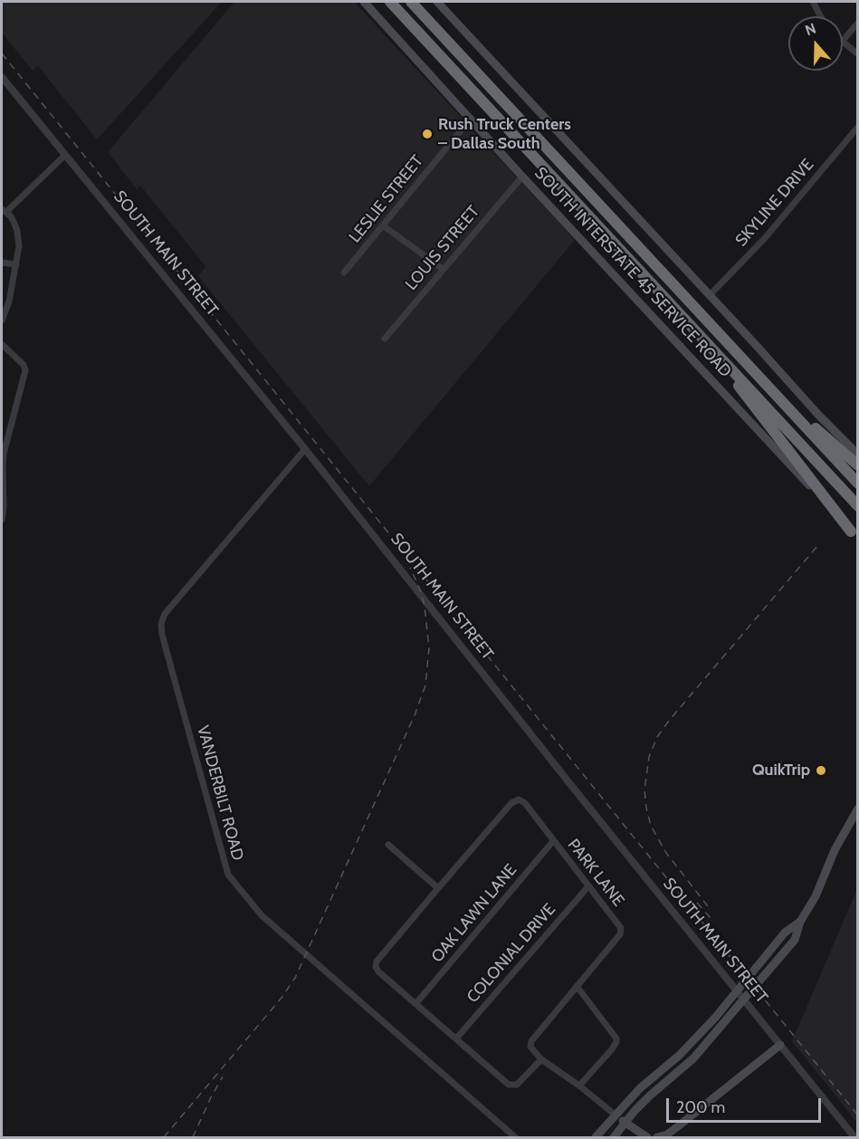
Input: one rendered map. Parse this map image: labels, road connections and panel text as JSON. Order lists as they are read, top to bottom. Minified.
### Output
{"streets":{"main road":["SOUTH INTERSTATE 45 SERVICE ROAD"],"street":["LESLIE STREET","SKYLINE DRIVE","LOUIS STREET","SOUTH MAIN STREET","VANDERBILT ROAD","PARK LANE","OAK LAWN LANE","COLONIAL DRIVE"]},"crossings":[["LESLIE STREET","SOUTH INTERSTATE 45 SERVICE ROAD"],["LOUIS STREET","SOUTH INTERSTATE 45 SERVICE ROAD"],["SOUTH MAIN STREET","VANDERBILT ROAD"],["PARK LANE","OAK LAWN LANE"],["PARK LANE","COLONIAL DRIVE"]],"places":["Rush Truck Centers – Dallas South","QuikTrip"],"scale_bar":"200 m","north":"top"}
